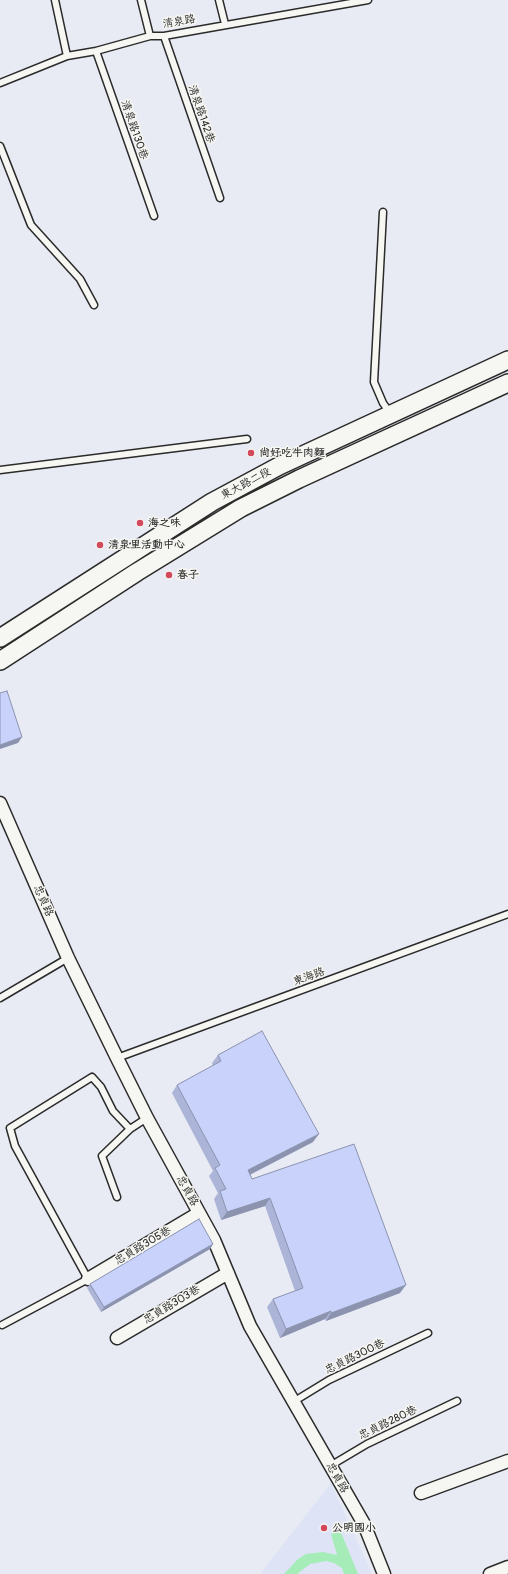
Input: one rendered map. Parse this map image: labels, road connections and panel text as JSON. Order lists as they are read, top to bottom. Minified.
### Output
{"streets":{"street":["東大路二段","忠貞路","忠貞路305巷","忠貞路303巷"],"lane":["清泉路","清泉路142巷","清泉路130巷","東海路","忠貞路300巷","忠貞路280巷"]},"crossings":[["清泉路","清泉路142巷"],["清泉路","清泉路130巷"],["忠貞路","東海路"],["忠貞路","忠貞路305巷"],["忠貞路","忠貞路303巷"],["忠貞路","忠貞路300巷"],["忠貞路","忠貞路280巷"]],"places":["尚好吃牛肉麵","海之味","清泉里活動中心","春子","公明國小"]}
